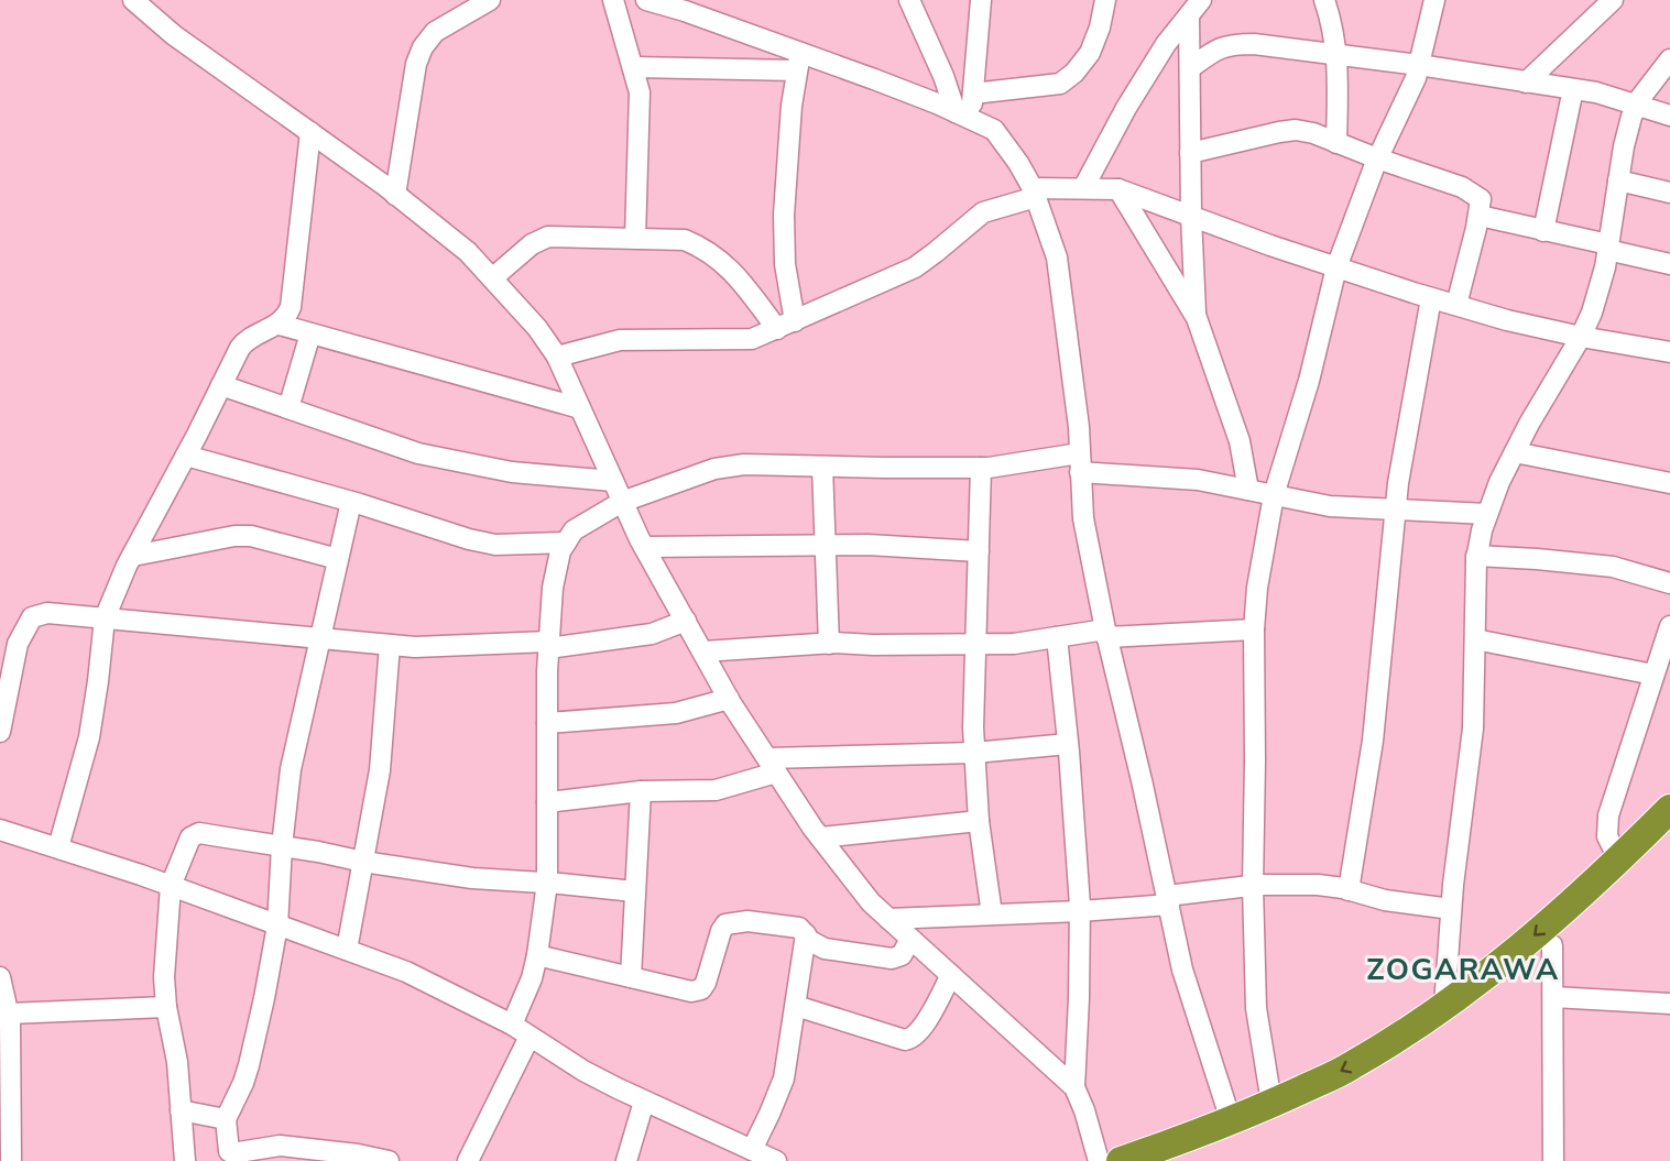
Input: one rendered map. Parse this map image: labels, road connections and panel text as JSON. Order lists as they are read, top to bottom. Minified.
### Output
{"districts":["ZOGARAWA"]}
